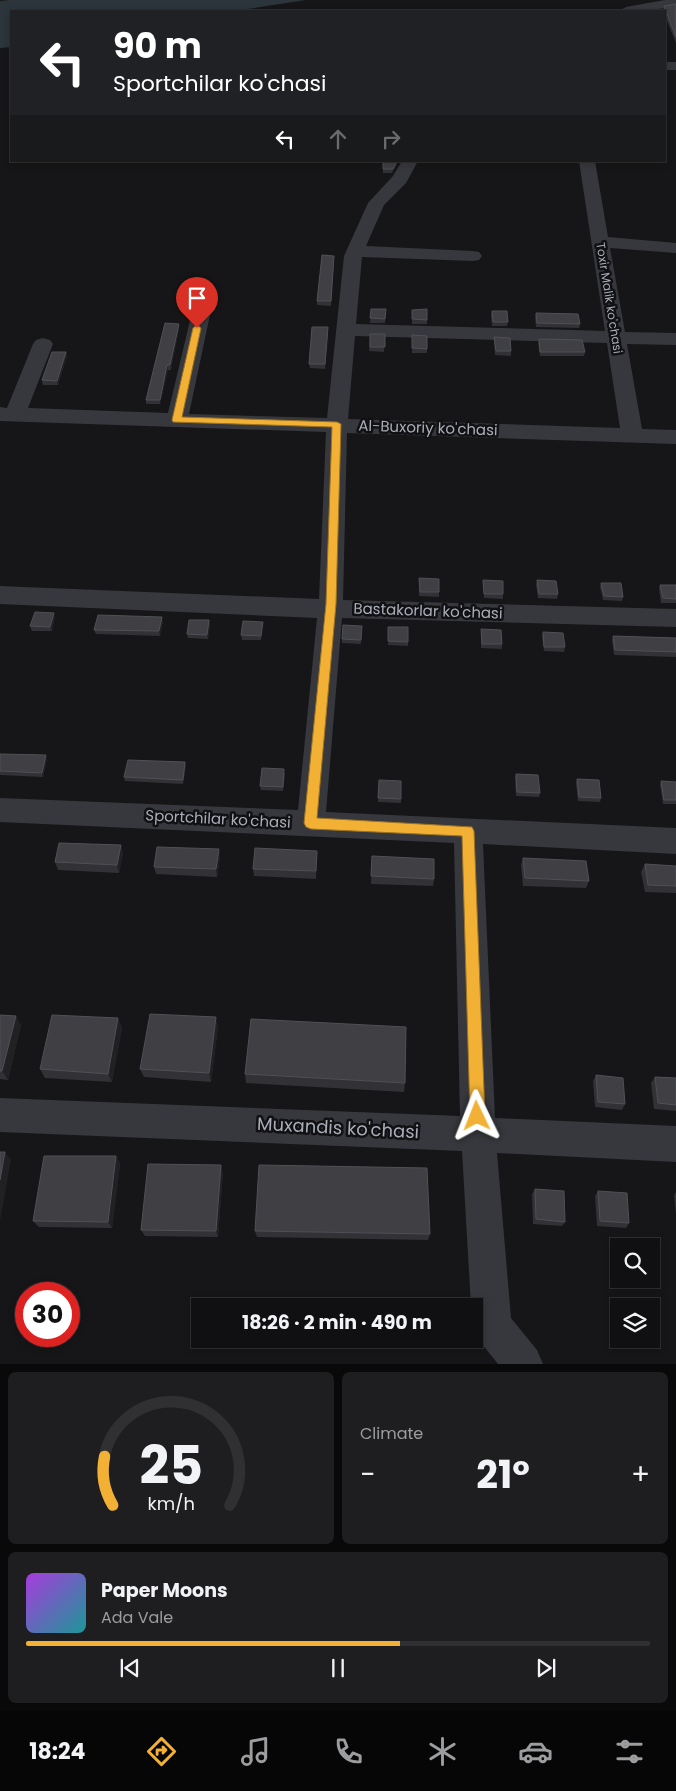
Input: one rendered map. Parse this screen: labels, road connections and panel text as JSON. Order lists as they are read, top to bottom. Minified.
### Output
{"streets":{"street":["Toxir Malik ko'chasi","Al-Buxoriy ko'chasi","Bastakorlar ko'chasi","Sportchilar ko'chasi","Muxandis ko'chasi"]},"crossings":[["Toxir Malik ko'chasi","Al-Buxoriy ko'chasi"]],"page":{"turn":["90 m","Sportchilar ko'chasi"],"limit":"30","trip":"18:26 · 2 min · 490 m","tile":"Climate","heat":["−","21°","+"],"song":["Paper Moons","Ada Vale"],"tabs":"18:24","gauge":["25","km/h"]}}
